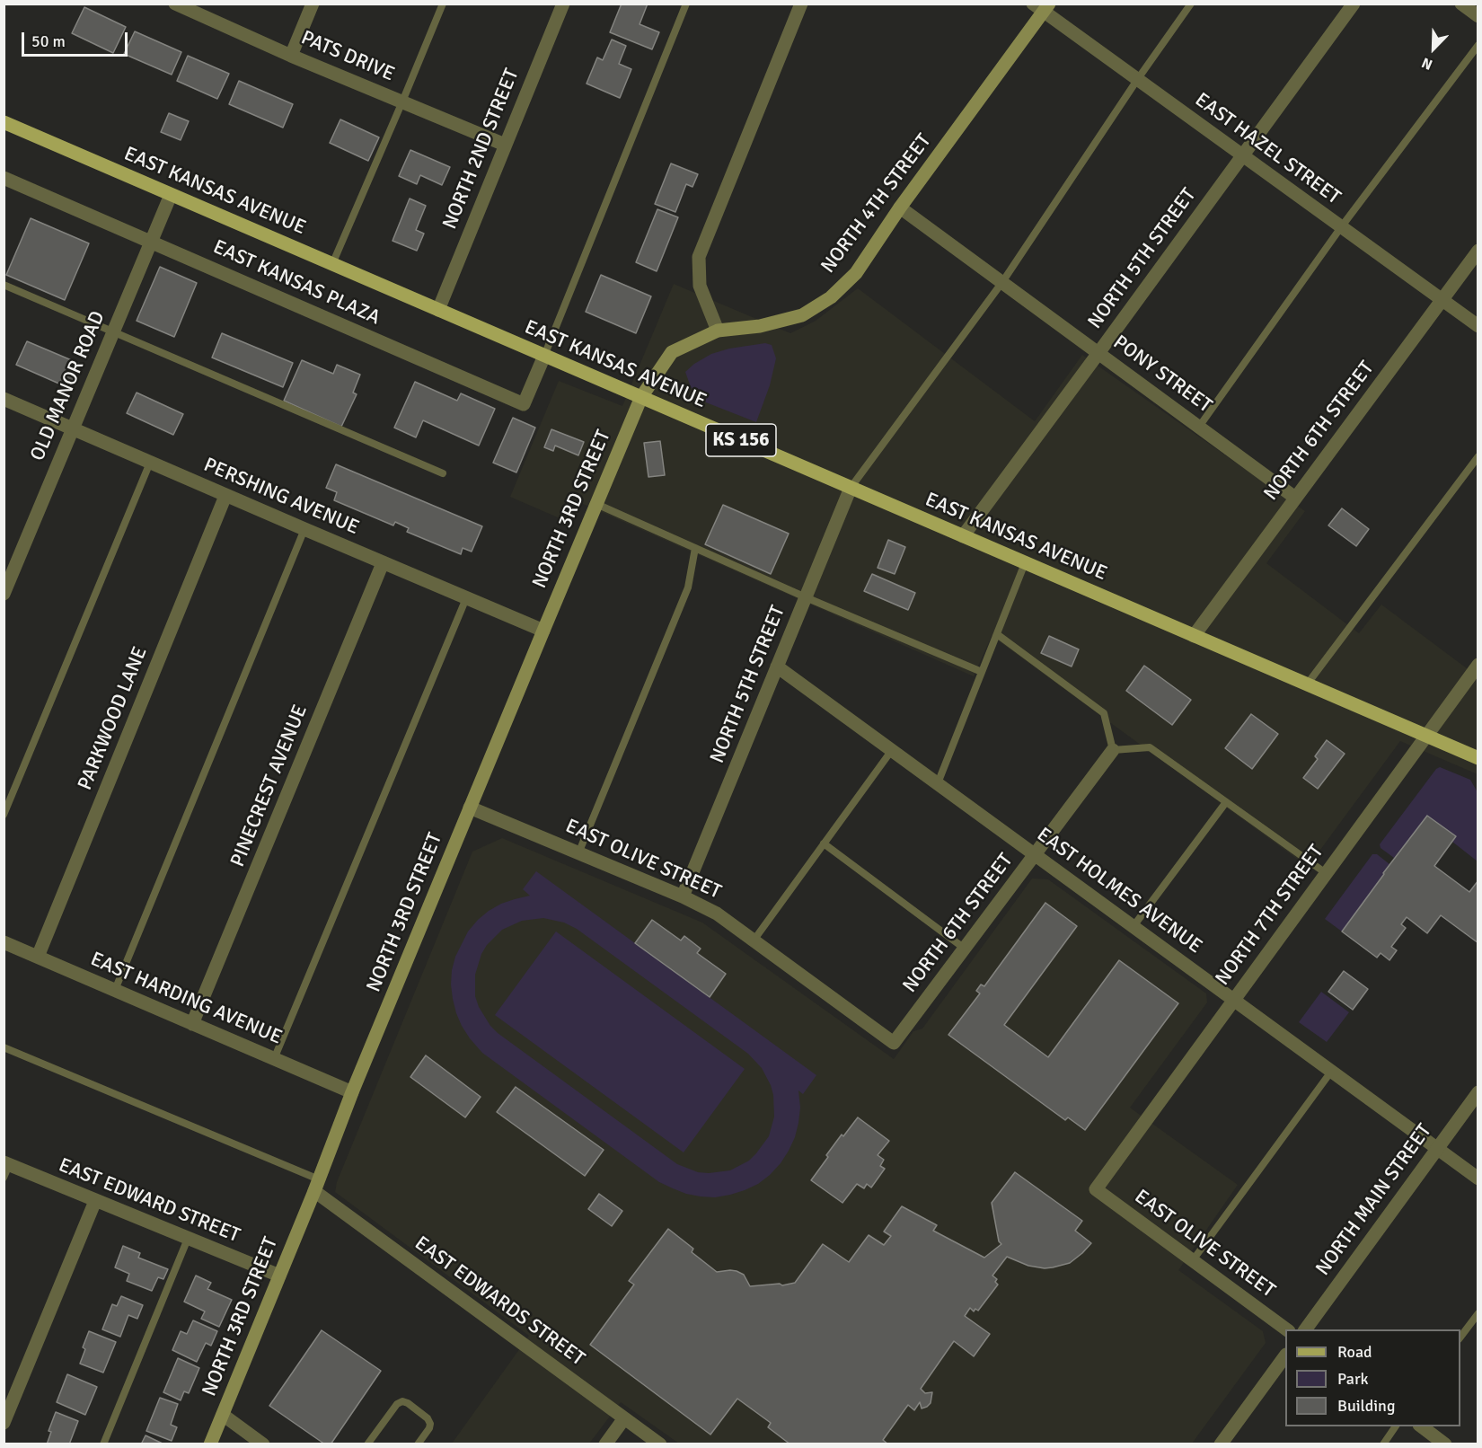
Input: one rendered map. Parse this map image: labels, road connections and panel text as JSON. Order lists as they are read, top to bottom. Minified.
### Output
{"streets":{"main road":["EAST KANSAS AVENUE","NORTH 4TH STREET","KS 156","NORTH 3RD STREET"],"street":["PATS DRIVE","NORTH 2ND STREET","EAST HAZEL STREET","NORTH 5TH STREET","EAST KANSAS PLAZA","PONY STREET","OLD MANOR ROAD","NORTH 6TH STREET","PERSHING AVENUE","PARKWOOD LANE","PINECREST AVENUE","EAST OLIVE STREET","EAST HOLMES AVENUE","NORTH 7TH STREET","EAST HARDING AVENUE","NORTH MAIN STREET","EAST EDWARD STREET","EAST EDWARDS STREET"]},"crossings":[["PATS DRIVE","NORTH 2ND STREET"],["NORTH 2ND STREET","EAST KANSAS AVENUE"],["EAST HAZEL STREET","NORTH 4TH STREET"],["EAST HAZEL STREET","NORTH 5TH STREET"],["EAST HAZEL STREET","NORTH 6TH STREET"],["EAST KANSAS AVENUE","NORTH 4TH STREET"],["EAST KANSAS AVENUE","NORTH 5TH STREET"],["EAST KANSAS AVENUE","EAST KANSAS PLAZA"],["EAST KANSAS AVENUE","OLD MANOR ROAD"],["EAST KANSAS AVENUE","NORTH 6TH STREET"],["EAST KANSAS AVENUE","NORTH 3RD STREET"],["EAST KANSAS AVENUE","NORTH 7TH STREET"],["NORTH 4TH STREET","PONY STREET"],["NORTH 4TH STREET","NORTH 3RD STREET"],["NORTH 5TH STREET","PONY STREET"],["NORTH 5TH STREET","EAST OLIVE STREET"],["NORTH 5TH STREET","EAST HOLMES AVENUE"],["EAST KANSAS PLAZA","OLD MANOR ROAD"],["PONY STREET","NORTH 6TH STREET"],["OLD MANOR ROAD","PERSHING AVENUE"],["NORTH 6TH STREET","EAST OLIVE STREET"],["NORTH 6TH STREET","EAST HOLMES AVENUE"],["PERSHING AVENUE","NORTH 3RD STREET"],["PERSHING AVENUE","PARKWOOD LANE"],["PERSHING AVENUE","PINECREST AVENUE"],["NORTH 3RD STREET","EAST OLIVE STREET"],["NORTH 3RD STREET","EAST HARDING AVENUE"],["NORTH 3RD STREET","EAST EDWARD STREET"],["NORTH 3RD STREET","EAST EDWARDS STREET"],["PARKWOOD LANE","EAST HARDING AVENUE"],["PINECREST AVENUE","EAST HARDING AVENUE"],["EAST OLIVE STREET","NORTH 7TH STREET"],["EAST HOLMES AVENUE","NORTH 7TH STREET"],["EAST HOLMES AVENUE","NORTH MAIN STREET"]],"legend":["Road","Park","Building"],"scale_bar":"50 m","north":"bottom left"}
